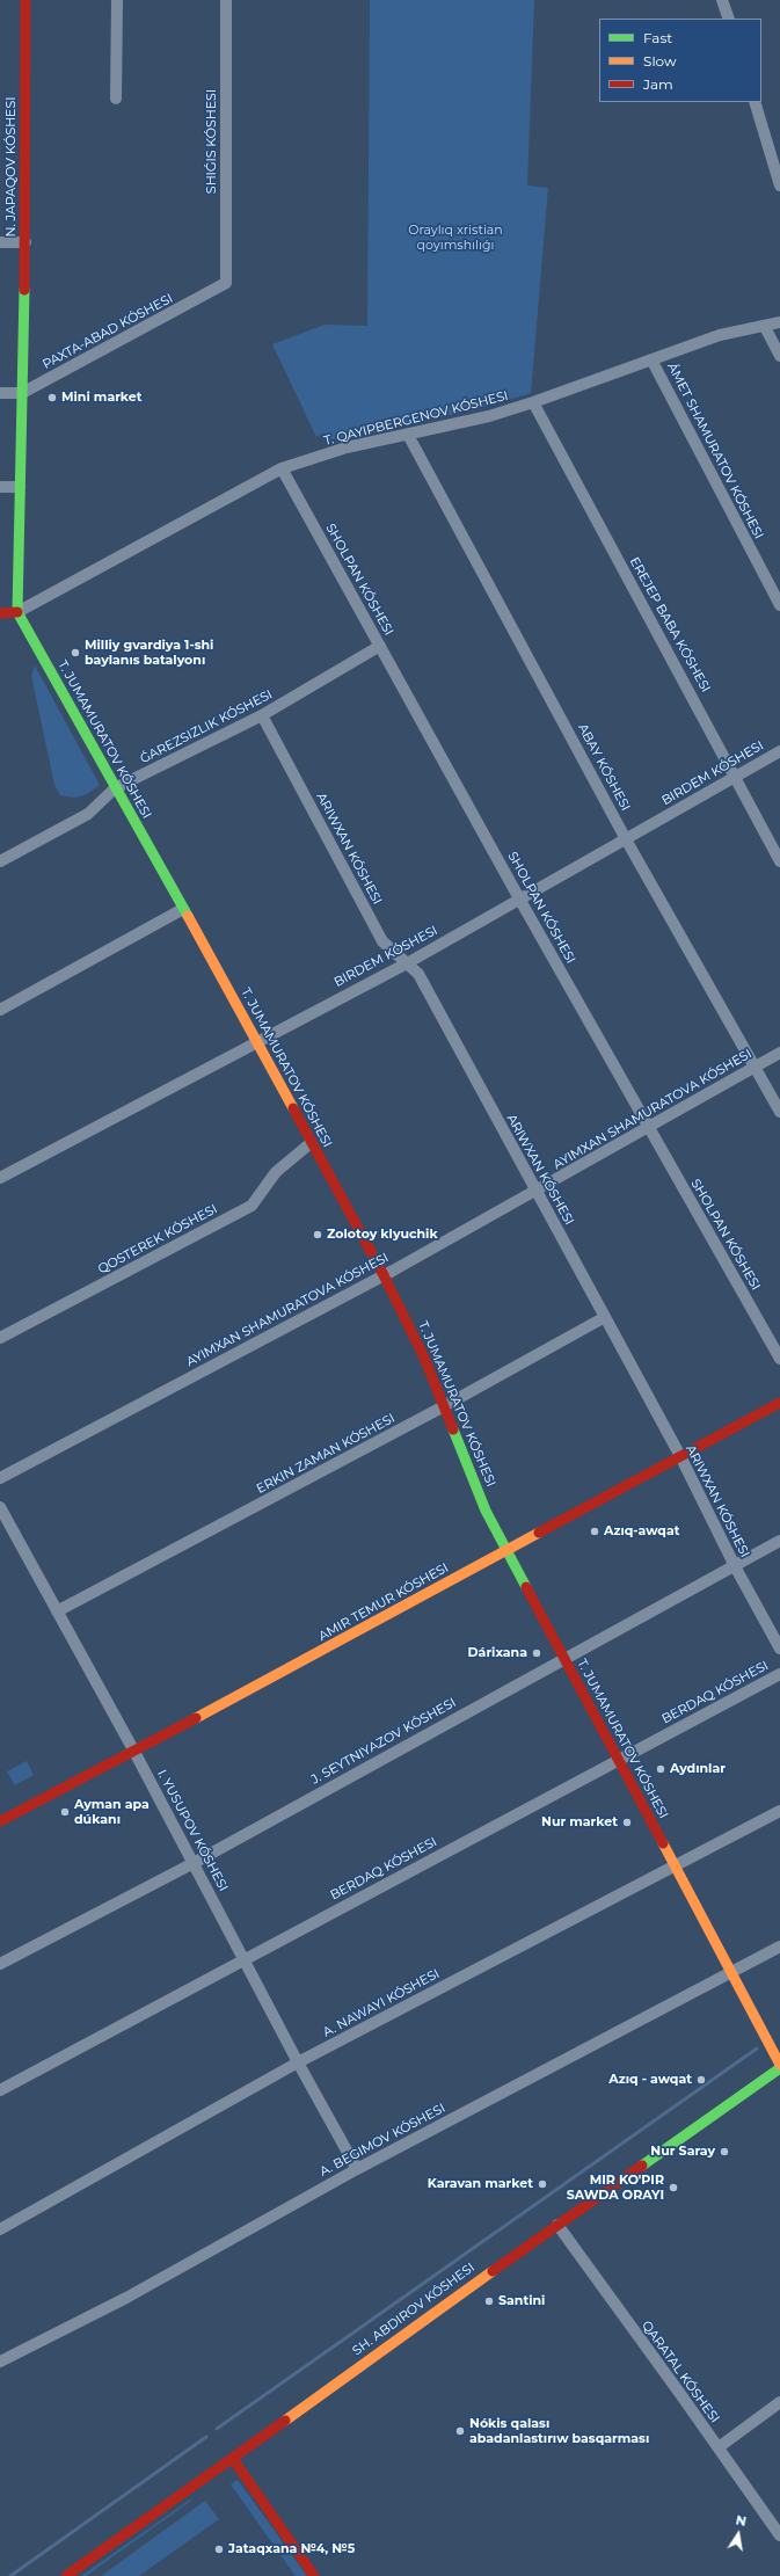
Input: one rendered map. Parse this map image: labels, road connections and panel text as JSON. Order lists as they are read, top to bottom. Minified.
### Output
{"streets":{"main road":["N. JAPAQOV KÓSHESI","T. JUMAMURATOV KÓSHESI","AMIR TEMUR KÓSHESI","SH. ABDIROV KÓSHESI"],"street":["PAXTA-ABAD KÓSHESI","ÁMET SHAMURATOV KÓSHESI","SHOLPAN KÓSHESI","EREJEP BABA KÓSHESI","ǴAREZSIZLIK KÓSHESI","ABAY KÓSHESI","BIRDEM KÓSHESI","QOSTEREK KÓSHESI","ERKIN ZAMAN KÓSHESI","BERDAQ KÓSHESI","J. SEYTNIYAZOV KÓSHESI","I. YUSUPOV KÓSHESI","A. BEGIMOV KÓSHESI","QARATAL KÓSHESI"]},"crossings":[["N. JAPAQOV KÓSHESI","PAXTA-ABAD KÓSHESI"],["N. JAPAQOV KÓSHESI","T. JUMAMURATOV KÓSHESI"],["SHOLPAN KÓSHESI","ǴAREZSIZLIK KÓSHESI"],["SHOLPAN KÓSHESI","BIRDEM KÓSHESI"],["EREJEP BABA KÓSHESI","BIRDEM KÓSHESI"],["ǴAREZSIZLIK KÓSHESI","T. JUMAMURATOV KÓSHESI"],["T. JUMAMURATOV KÓSHESI","BIRDEM KÓSHESI"],["T. JUMAMURATOV KÓSHESI","QOSTEREK KÓSHESI"],["T. JUMAMURATOV KÓSHESI","ERKIN ZAMAN KÓSHESI"],["T. JUMAMURATOV KÓSHESI","AMIR TEMUR KÓSHESI"],["T. JUMAMURATOV KÓSHESI","BERDAQ KÓSHESI"],["T. JUMAMURATOV KÓSHESI","J. SEYTNIYAZOV KÓSHESI"],["T. JUMAMURATOV KÓSHESI","A. BEGIMOV KÓSHESI"],["T. JUMAMURATOV KÓSHESI","SH. ABDIROV KÓSHESI"],["ABAY KÓSHESI","BIRDEM KÓSHESI"],["ERKIN ZAMAN KÓSHESI","I. YUSUPOV KÓSHESI"],["AMIR TEMUR KÓSHESI","I. YUSUPOV KÓSHESI"],["BERDAQ KÓSHESI","I. YUSUPOV KÓSHESI"],["J. SEYTNIYAZOV KÓSHESI","I. YUSUPOV KÓSHESI"],["I. YUSUPOV KÓSHESI","A. BEGIMOV KÓSHESI"],["SH. ABDIROV KÓSHESI","QARATAL KÓSHESI"]],"parks":["Oraylıq xristian qoyımshılıǵı"],"places":["Mini market","Milliy gvardiya 1-shi baylanıs batalyonı","Zolotoy klyuchik","Azıq-awqat","Dárixana","Aydınlar","Ayman apa dúkanı","Nur market","Azıq - awqat","Nur Saray","Karavan market","MIR KO'PIR SAWDA ORAYI","Santini","Nókis qalası abadanlastırıw basqarması","Jataqxana №4, №5"],"legend":["Fast","Slow","Jam"],"north":"top"}
